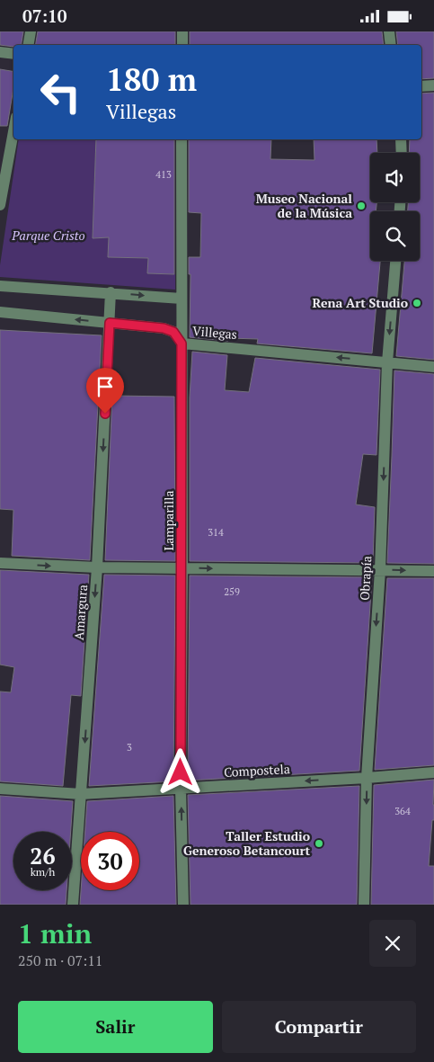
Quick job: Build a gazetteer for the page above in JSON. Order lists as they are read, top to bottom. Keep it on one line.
{"streets":{"street":["Villegas","Lamparilla","Obrapía","Amargura","Compostela"]},"crossings":[["Villegas","Lamparilla"],["Villegas","Obrapía"],["Villegas","Amargura"],["Lamparilla","Compostela"],["Obrapía","Compostela"],["Amargura","Compostela"]],"one_way":["Obrapía","Amargura","Compostela"],"parks":["Parque Cristo"],"places":["Museo Nacional de la Música","Rena Art Studio","Taller Estudio Generoso Betancourt"],"house_numbers":["413","314","259","3","364"],"page":{"status":"07:10","turn":["180 m","Villegas"],"speed":"26 km/h","limit":"30","heading":["1 min","250 m · 07:11"],"buttons":["Salir","Compartir"]}}
